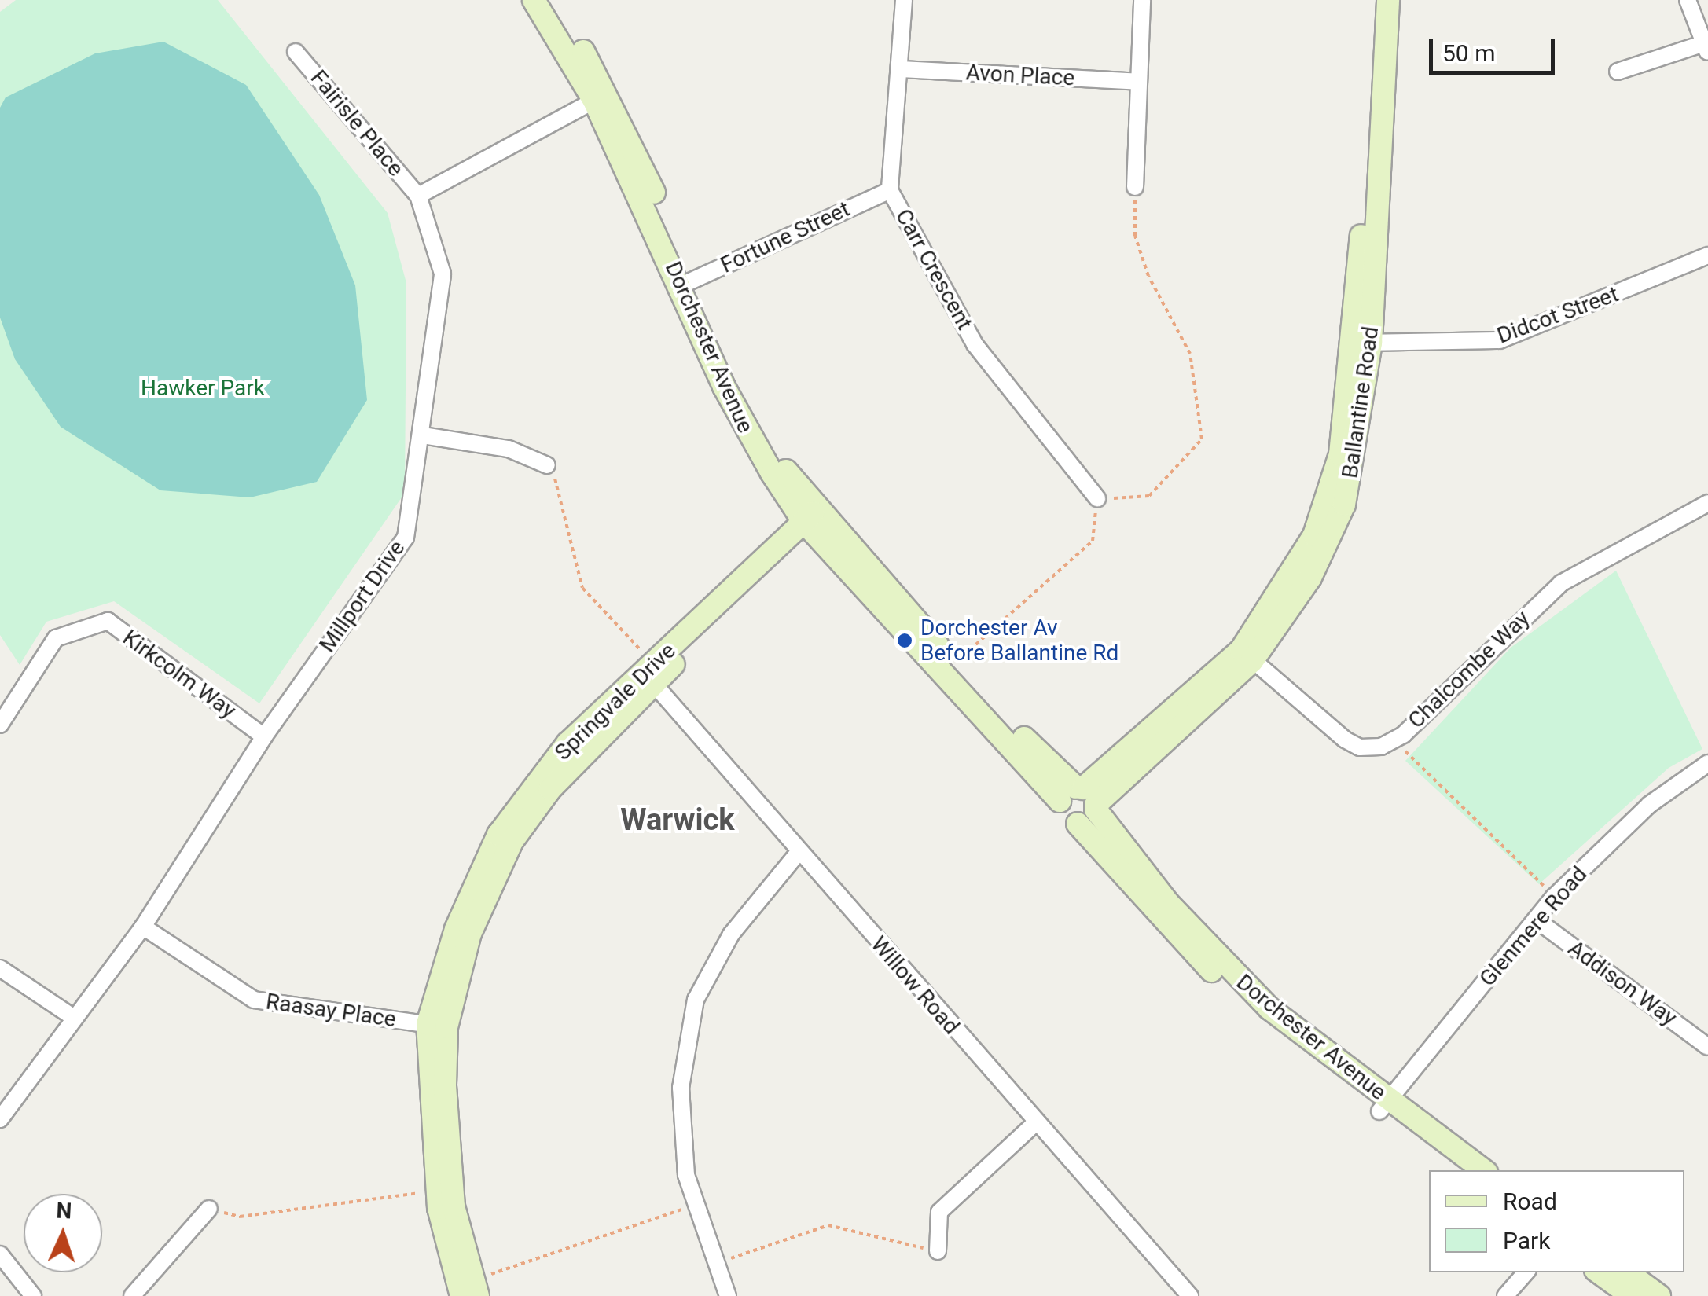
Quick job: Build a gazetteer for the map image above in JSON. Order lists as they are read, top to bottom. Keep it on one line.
{"streets":{"main road":["Dorchester Avenue","Ballantine Road","Springvale Drive"],"street":["Avon Place","Fairisle Place","Fortune Street","Carr Crescent","Didcot Street","Millport Drive","Chalcombe Way","Kirkcolm Way","Glenmere Road","Addison Way","Willow Road","Raasay Place"]},"crossings":[["Avon Place","Carr Crescent"],["Fairisle Place","Millport Drive"],["Fortune Street","Carr Crescent"],["Fortune Street","Dorchester Avenue"],["Didcot Street","Ballantine Road"],["Dorchester Avenue","Ballantine Road"],["Dorchester Avenue","Springvale Drive"],["Dorchester Avenue","Glenmere Road"],["Ballantine Road","Chalcombe Way"],["Millport Drive","Kirkcolm Way"],["Millport Drive","Raasay Place"],["Springvale Drive","Willow Road"],["Springvale Drive","Raasay Place"],["Glenmere Road","Addison Way"]],"districts":["Warwick"],"parks":["Hawker Park"],"places":["Dorchester Av Before Ballantine Rd"],"legend":["Road","Park"],"scale_bar":"50 m","north":"top"}
